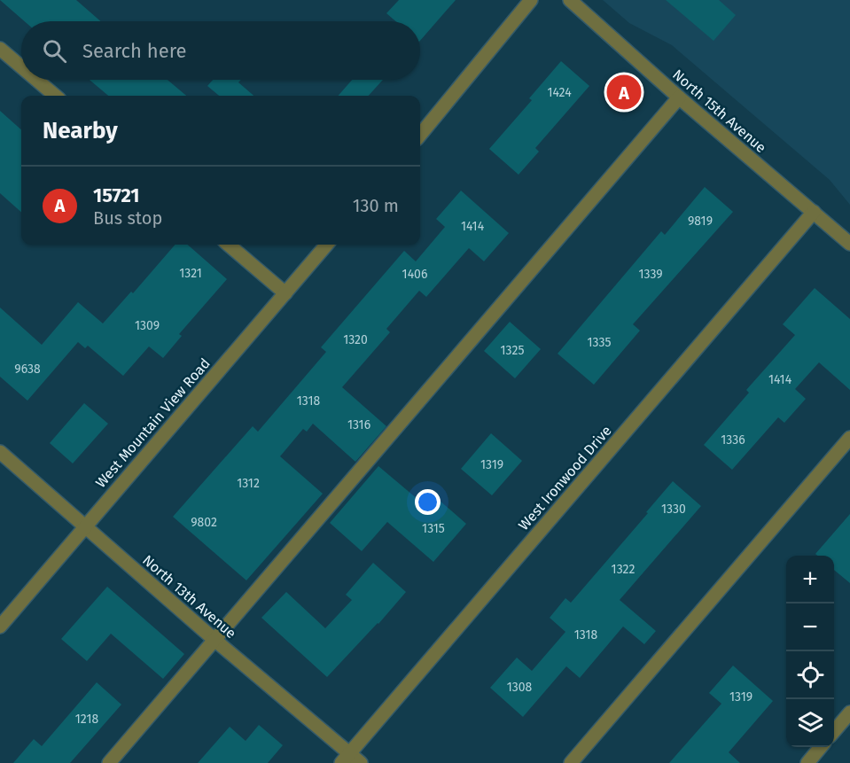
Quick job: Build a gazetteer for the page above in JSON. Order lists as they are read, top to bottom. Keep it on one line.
{"streets":{"street":["North 15th Avenue","West Mountain View Road","West Ironwood Drive","North 13th Avenue"]},"crossings":[["North 15th Avenue","West Ironwood Drive"],["West Mountain View Road","North 13th Avenue"],["West Ironwood Drive","North 13th Avenue"]],"house_numbers":["1424","9819","1414","1321","1406","1339","1309","1320","1335","1325","9638","1414","1318","1316","1336","1319","1312","1330","9802","1315","1322","1318","1308","1319","1218"],"page":{"search":"Search here","pins":"A","heading":"Nearby","list":[{"mark":"A","name":"15721","note":"Bus stop","value":"130 m"}],"map_buttons":["+","−"]}}
